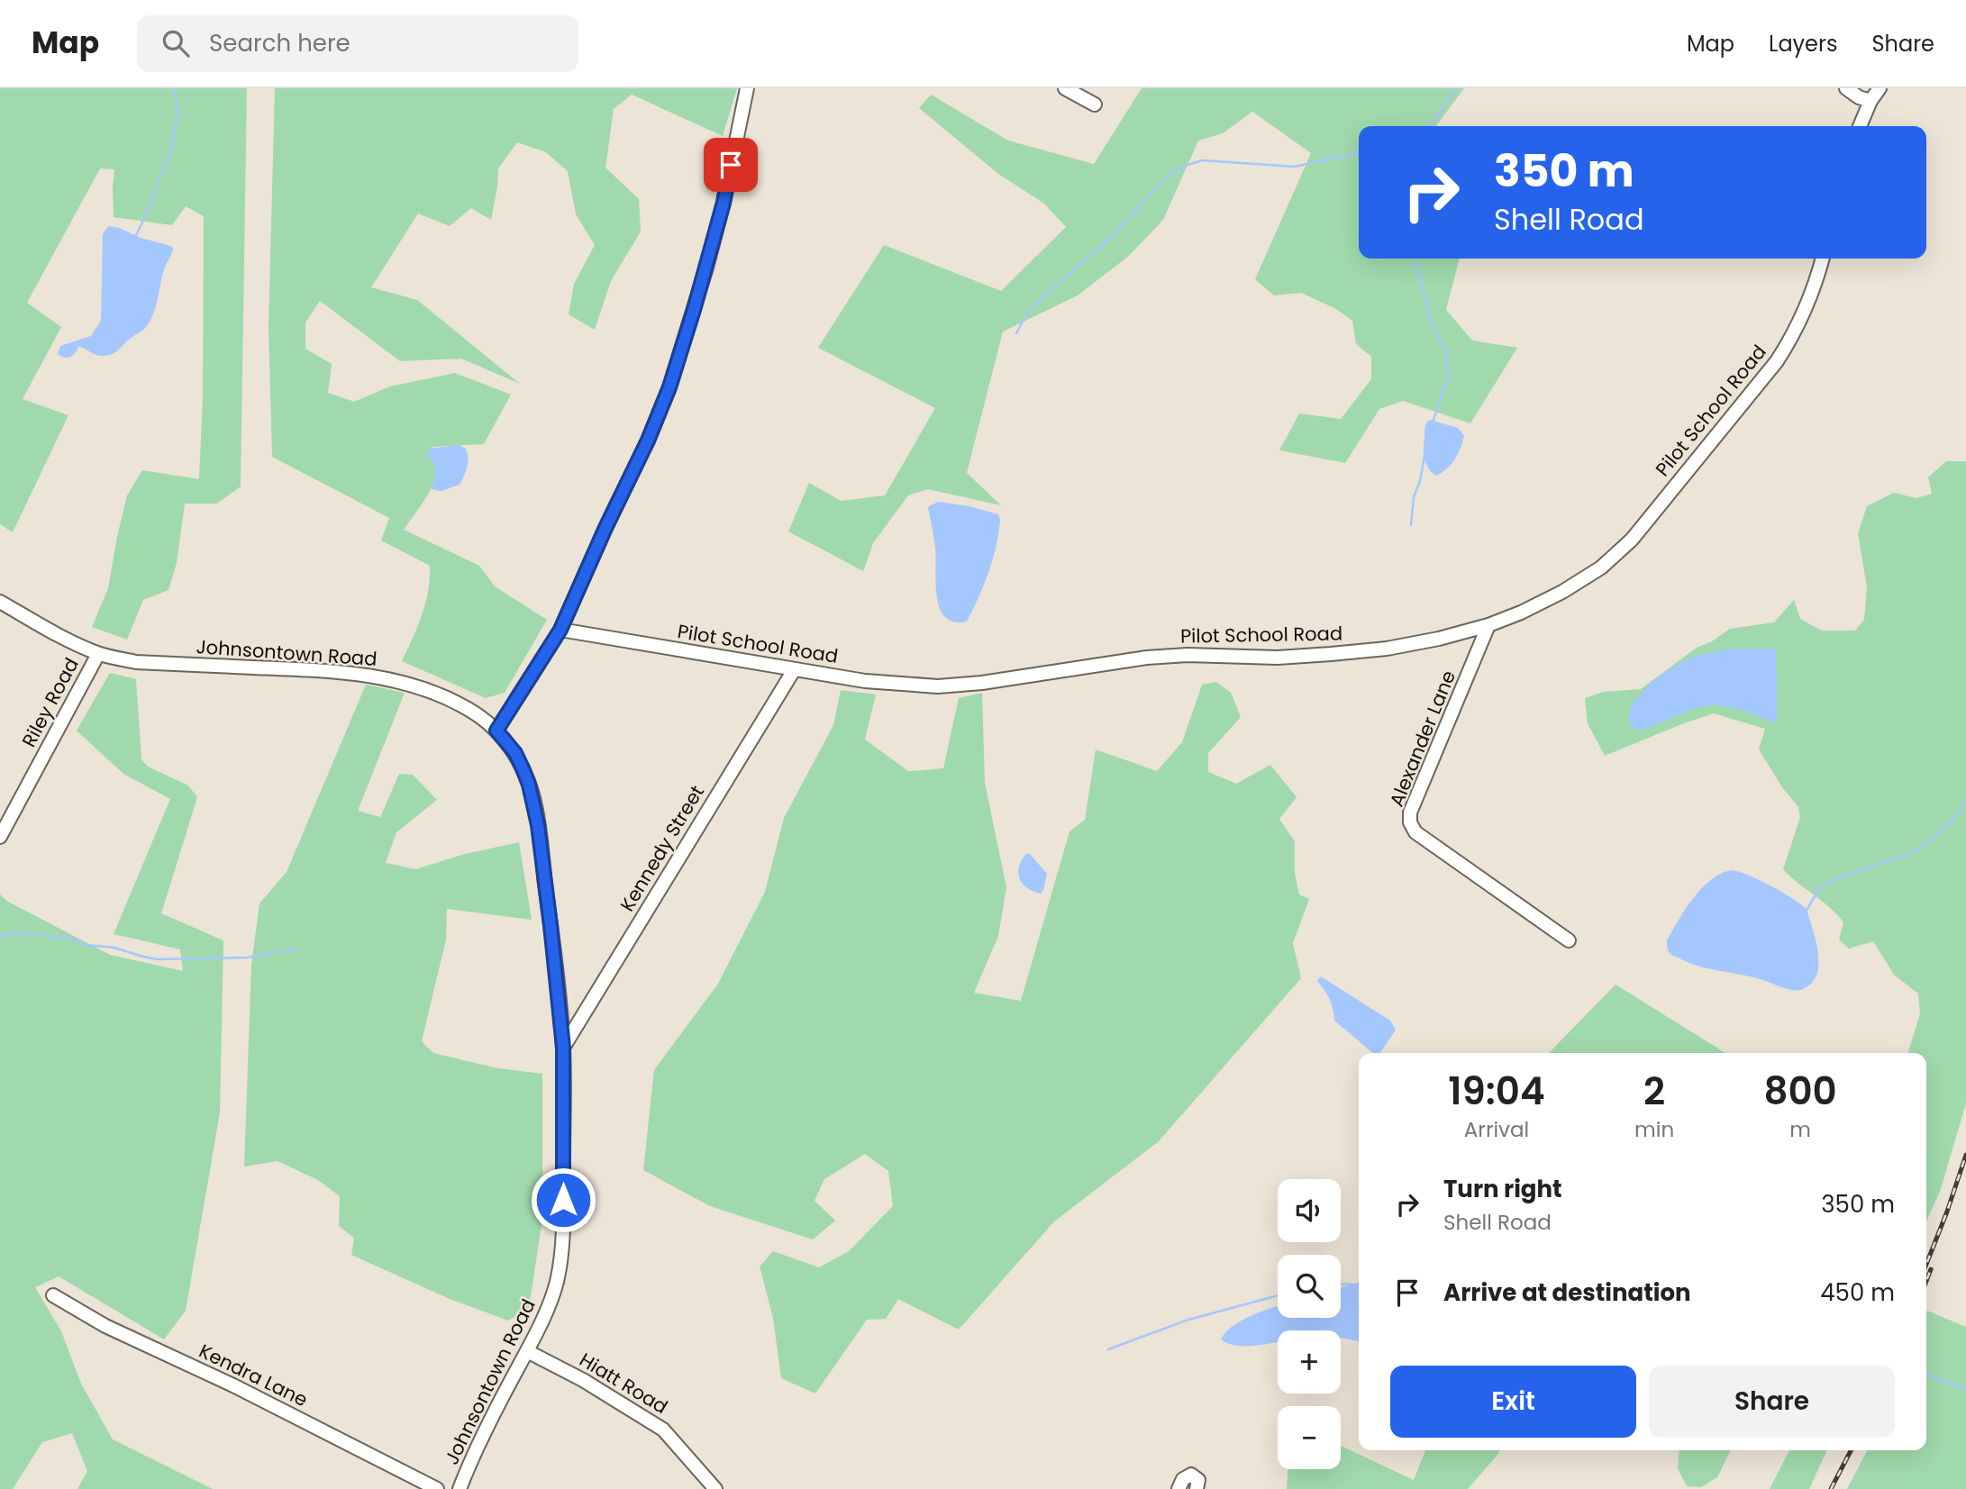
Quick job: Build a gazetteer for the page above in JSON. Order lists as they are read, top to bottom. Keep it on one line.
{"streets":{"street":["Pilot School Road","Johnsontown Road","Riley Road","Alexander Lane","Kennedy Street","Kendra Lane","Hiatt Road"]},"crossings":[["Pilot School Road","Alexander Lane"],["Pilot School Road","Kennedy Street"],["Johnsontown Road","Riley Road"],["Johnsontown Road","Kennedy Street"],["Johnsontown Road","Hiatt Road"]],"page":{"header":"Map","search":"Search here","nav":["Map","Layers","Share"],"turn":["350 m","Shell Road"],"eta":["19:04","Arrival","2","min","800","m"],"list":[{"name":"Turn right","note":"Shell Road","value":"350 m"},{"name":"Arrive at destination","value":"450 m"}],"map_buttons":["+","−"],"buttons":["Exit","Share"]}}
